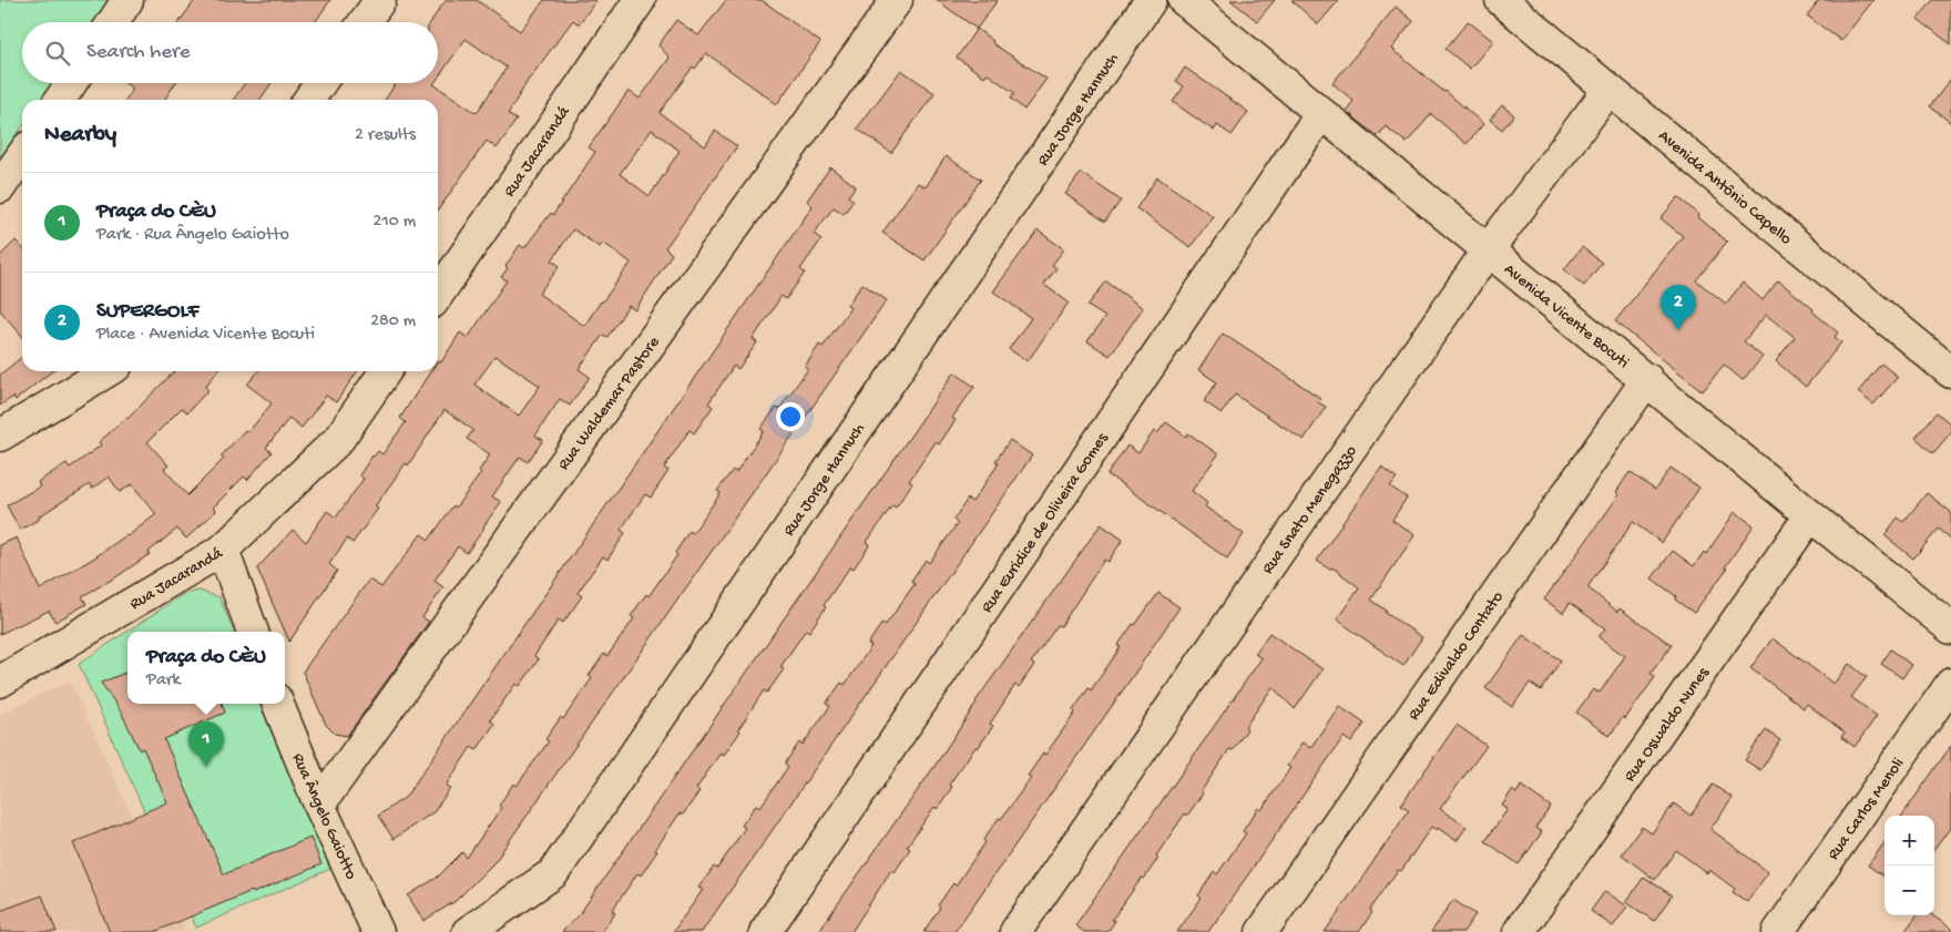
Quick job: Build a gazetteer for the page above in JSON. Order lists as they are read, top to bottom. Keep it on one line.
{"streets":{"street":["Rua Jorge Hannuch","Rua Jacarandá","Avenida Antônio Capello","Avenida Vicente Bocuti","Rua Waldemar Pastore","Rua Snato Menegazzo","Rua Euridice de Oliveira Gomes","Rua Edivaldo Contato","Rua Oswaldo Nunes","Rua Carlos Menoli","Rua Ângelo Gaiotto"]},"crossings":[["Avenida Antônio Capello","Rua Snato Menegazzo"],["Avenida Vicente Bocuti","Rua Snato Menegazzo"],["Avenida Vicente Bocuti","Rua Euridice de Oliveira Gomes"],["Avenida Vicente Bocuti","Rua Edivaldo Contato"],["Avenida Vicente Bocuti","Rua Oswaldo Nunes"],["Rua Waldemar Pastore","Rua Ângelo Gaiotto"]],"page":{"search":"Search here","heading":["Nearby","2 results"],"list":[{"mark":"1","name":"Praça do CÈU","note":"Park · Rua Ângelo Gaiotto","value":"210 m"},{"mark":"2","name":"SUPERGOLF","note":"Place · Avenida Vicente Bocuti","value":"280 m"}],"pins":["2","1"],"popup":["Praça do CÈU","Park"],"map_buttons":["+","−"]}}
